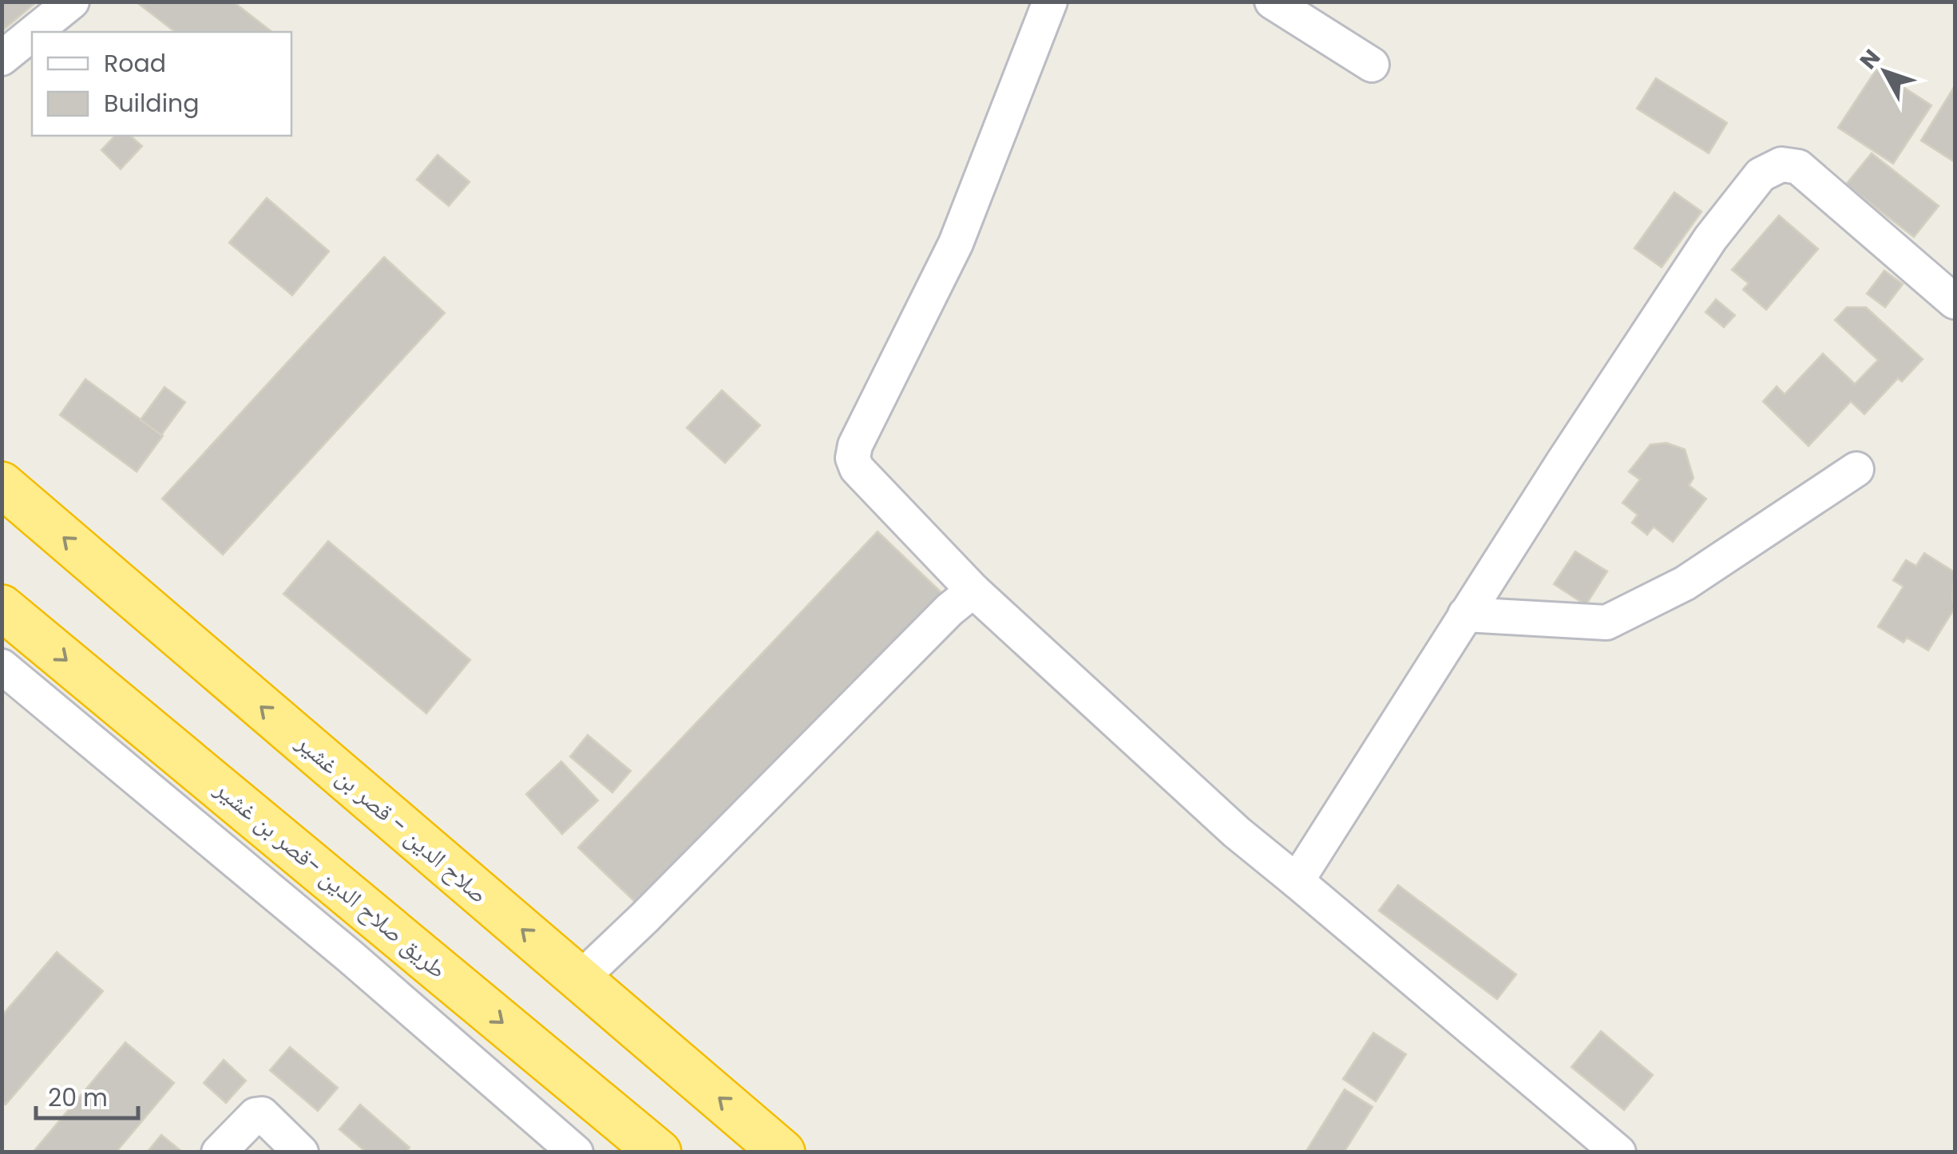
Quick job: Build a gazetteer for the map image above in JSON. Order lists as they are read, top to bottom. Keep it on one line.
{"streets":{"highway":["صلاح الدين - قصر بن غشير","طريق صلاح الدين -قصر بن غشير"]},"one_way":["صلاح الدين - قصر بن غشير","طريق صلاح الدين -قصر بن غشير"],"legend":["Road","Building"],"scale_bar":"20 m","north":"top left"}
